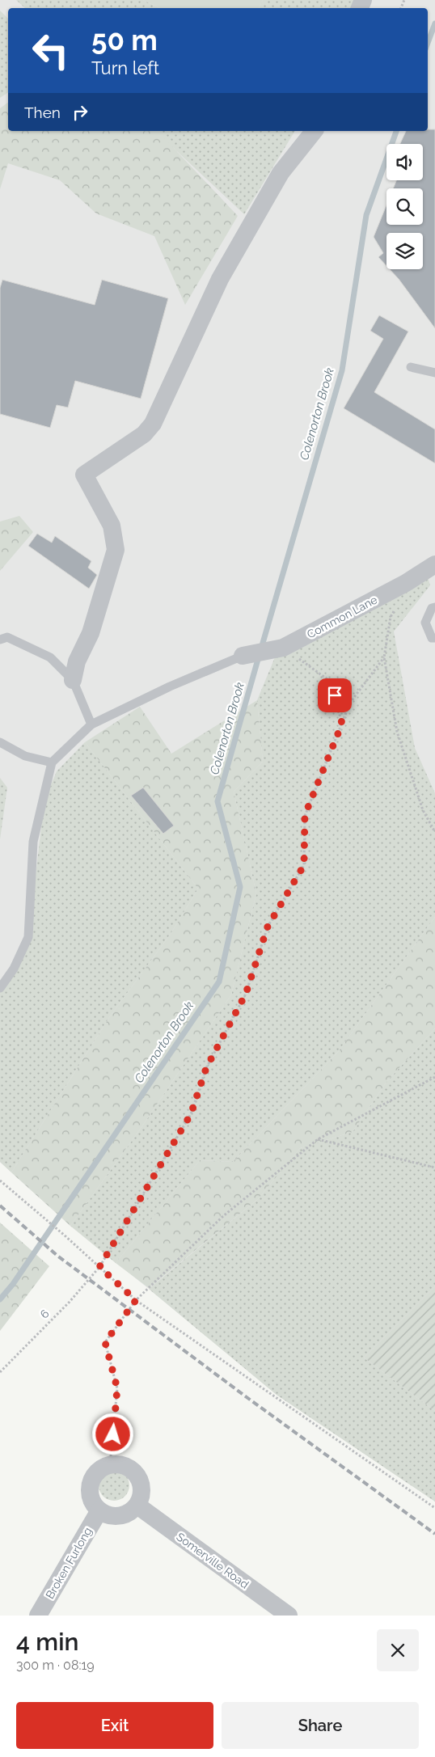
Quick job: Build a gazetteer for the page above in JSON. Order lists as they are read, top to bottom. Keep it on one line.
{"streets":{"street":["Common Lane","Somerville Road","Broken Furlong"],"path":["6"]},"crossings":[["Somerville Road","Broken Furlong"]],"water":["Colenorton Brook"],"page":{"turn":["50 m","Turn left"],"then":"Then","heading":["4 min","300 m · 08:19"],"buttons":["Exit","Share"]}}
